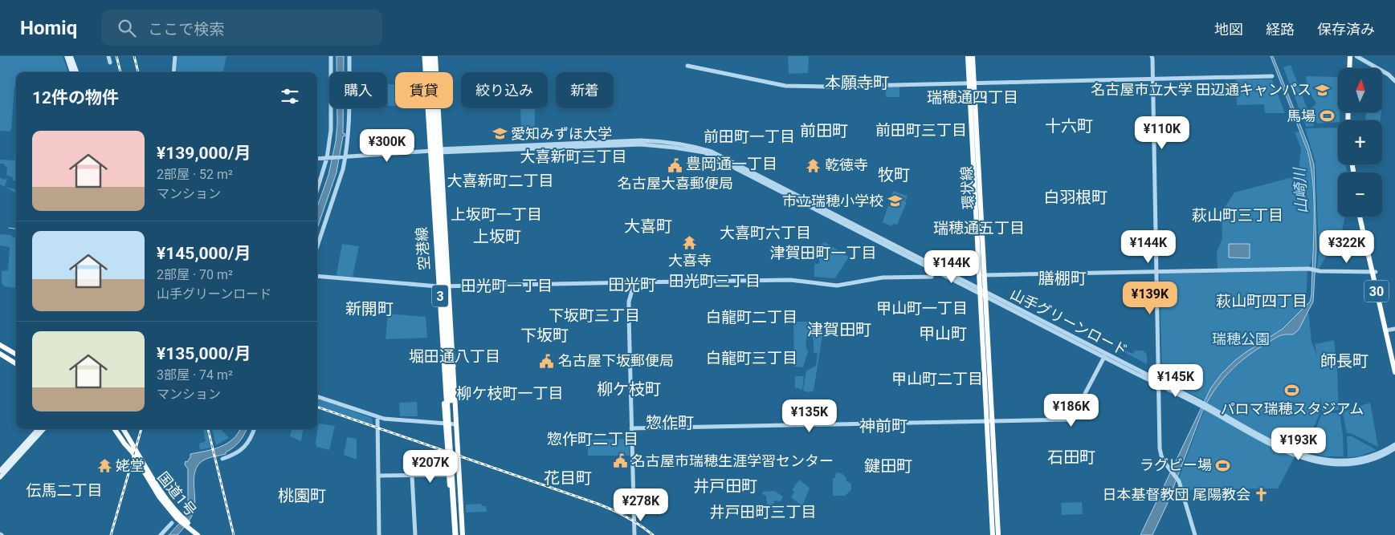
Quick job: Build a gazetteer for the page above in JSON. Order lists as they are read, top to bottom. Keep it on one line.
{"streets":{"highway":["3","国道1号"],"main road":["環状線","空港線","30"],"street":["山手グリーンロード"]},"crossings":[["環状線","山手グリーンロード"],["空港線","3"],["空港線","山手グリーンロード"]],"districts":["本願寺町","瑞穂通四丁目","十六町","前田町三丁目","前田町","前田町一丁目","大喜新町三丁目","豊岡通一丁目","牧町","大喜新町二丁目","白羽根町","上坂町一丁目","萩山町三丁目","大喜町","瑞穂通五丁目","大喜町六丁目","上坂町","津賀田町一丁目","膳棚町","田光町三丁目","田光町","田光町一丁目","萩山町四丁目","甲山町一丁目","新開町","下坂町三丁目","白龍町二丁目","津賀田町","甲山町","下坂町","堀田通八丁目","白龍町三丁目","師長町","甲山町二丁目","柳ケ枝町","柳ケ枝町一丁目","惣作町","神前町","惣作町二丁目","石田町","鍵田町","花目町","井戸田町","伝馬二丁目","桃園町","井戸田町三丁目"],"water":["山崎川"],"parks":["瑞穂公園"],"places":{"school or university":["名古屋市立大学 田辺通キャンパス","愛知みずほ大学","市立瑞穂小学校"],"sports":["馬場","パロマ瑞穂スタジアム","ラグビー場"],"public building":["名古屋大喜郵便局","名古屋下坂郵便局","名古屋市瑞穂生涯学習センター"],"temple":["乾徳寺","大喜寺","姥堂"],"church":["日本基督教団 尾陽教会"]},"north":"top","page":{"header":"Homiq","search":"ここで検索","nav":["地図","経路","保存済み"],"map_buttons":["+","−"],"chip":["購入","賃貸","絞り込み","新着"],"heading":"12件の物件","price":["¥110K","¥300K","¥144K","¥322K","¥144K","¥139K","¥145K","¥186K","¥135K","¥193K","¥207K","¥278K"],"list":[{"name":"¥139,000/月","note":"2部屋 · 52 m² · マンション"},{"name":"¥145,000/月","note":"2部屋 · 70 m² · 山手グリーンロード"},{"name":"¥135,000/月","note":"3部屋 · 74 m² · マンション"}]}}
